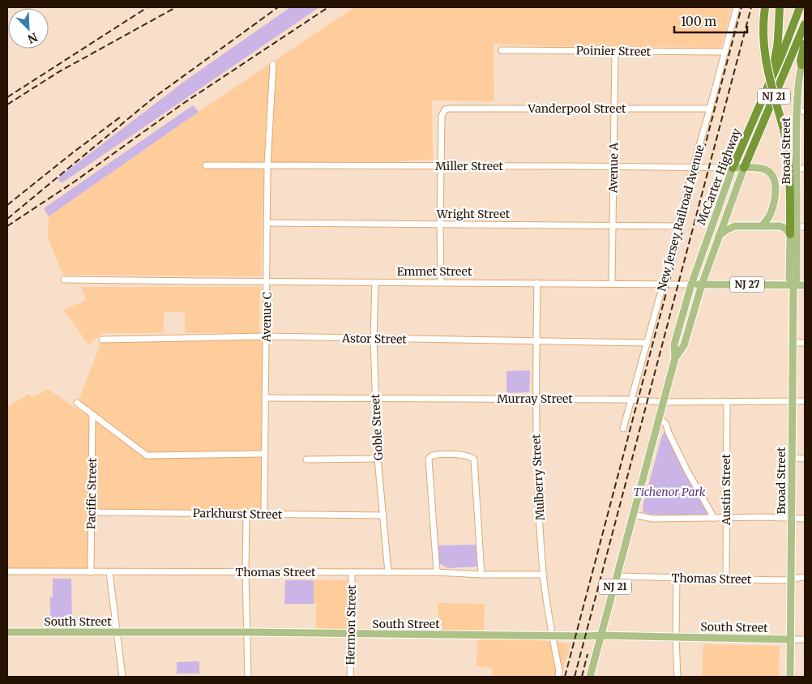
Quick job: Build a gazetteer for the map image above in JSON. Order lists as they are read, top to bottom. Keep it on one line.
{"streets":{"highway":["NJ 21","McCarter Highway"],"main road":["Broad Street","Emmet Street","NJ 27","South Street"],"street":["Poinier Street","Vanderpool Street","Miller Street","Avenue A","Wright Street","New Jersey Railroad Avenue","Avenue C","Astor Street","Murray Street","Goble Street","Mulberry Street","Austin Street","Pacific Street","Parkhurst Street","Thomas Street","Hermon Street"]},"crossings":[["Poinier Street","Avenue A"],["Poinier Street","New Jersey Railroad Avenue"],["Vanderpool Street","Miller Street"],["Vanderpool Street","Avenue A"],["Vanderpool Street","New Jersey Railroad Avenue"],["Broad Street","Emmet Street"],["Broad Street","Murray Street"],["Broad Street","Thomas Street"],["Broad Street","South Street"],["Miller Street","Avenue A"],["Miller Street","McCarter Highway"],["Miller Street","New Jersey Railroad Avenue"],["Miller Street","Avenue C"],["Avenue A","Wright Street"],["Avenue A","Emmet Street"],["McCarter Highway","Emmet Street"],["McCarter Highway","Murray Street"],["McCarter Highway","Thomas Street"],["McCarter Highway","South Street"],["Wright Street","New Jersey Railroad Avenue"],["Wright Street","Avenue C"],["New Jersey Railroad Avenue","Emmet Street"],["New Jersey Railroad Avenue","Astor Street"],["New Jersey Railroad Avenue","Murray Street"],["Emmet Street","Avenue C"],["Emmet Street","Goble Street"],["Emmet Street","Mulberry Street"],["Avenue C","Astor Street"],["Avenue C","Murray Street"],["Avenue C","Parkhurst Street"],["Astor Street","Goble Street"],["Astor Street","Mulberry Street"],["Murray Street","Goble Street"],["Murray Street","Mulberry Street"],["Murray Street","Austin Street"],["Goble Street","Parkhurst Street"],["Goble Street","Thomas Street"],["Mulberry Street","Thomas Street"],["Mulberry Street","South Street"],["Austin Street","Thomas Street"],["Pacific Street","Parkhurst Street"],["Pacific Street","Thomas Street"],["Thomas Street","Hermon Street"],["South Street","Hermon Street"]],"parks":["Tichenor Park"],"scale_bar":"100 m","north":"bottom right"}
